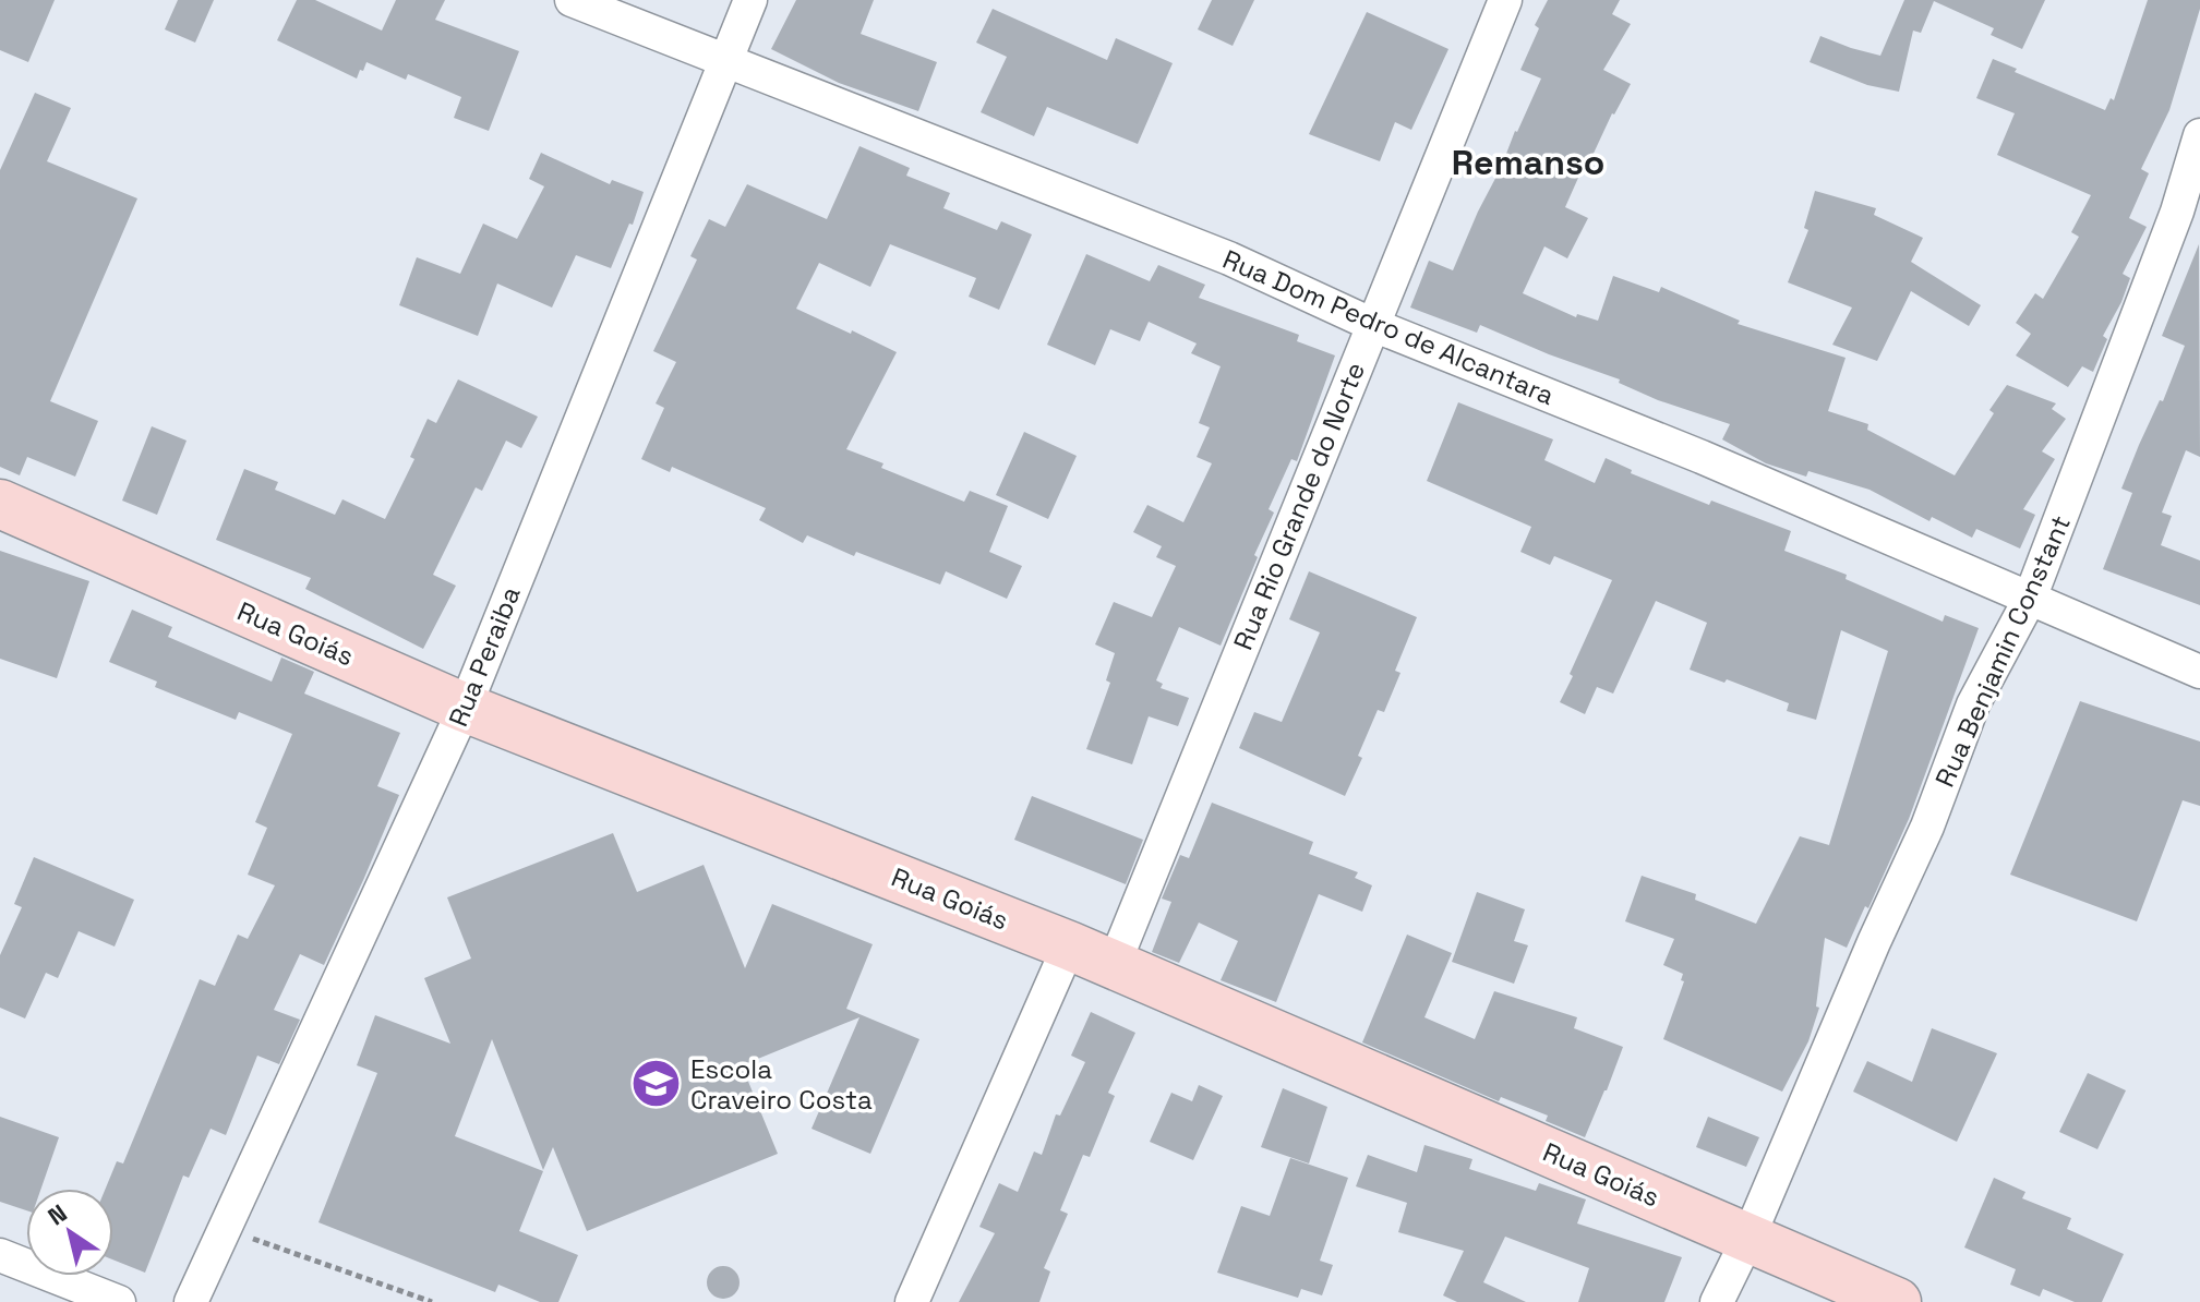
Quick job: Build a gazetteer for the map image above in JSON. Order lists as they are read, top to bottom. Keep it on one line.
{"streets":{"street":["Rua Dom Pedro de Alcantara","Rua Rio Grande do Norte","Rua Goiás","Rua Benjamin Constant","Rua Peraiba"]},"crossings":[["Rua Dom Pedro de Alcantara","Rua Rio Grande do Norte"],["Rua Dom Pedro de Alcantara","Rua Benjamin Constant"],["Rua Dom Pedro de Alcantara","Rua Peraiba"],["Rua Rio Grande do Norte","Rua Goiás"],["Rua Goiás","Rua Benjamin Constant"],["Rua Goiás","Rua Peraiba"]],"districts":["Remanso"],"places":{"school or university":["Escola Craveiro Costa"]},"north":"top left"}
